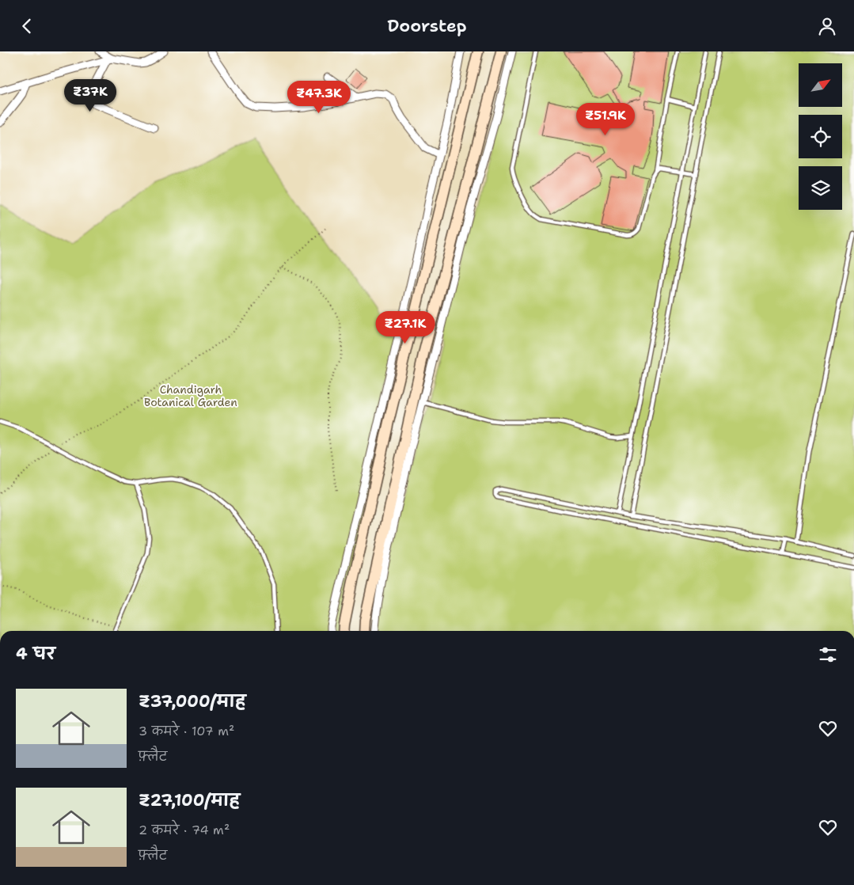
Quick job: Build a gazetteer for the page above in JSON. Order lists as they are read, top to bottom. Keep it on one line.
{"parks":["Chandigarh Botanical Garden"],"north":"top right","page":{"header":"Doorstep","price":["₹37K","₹47.3K","₹51.9K","₹27.1K"],"heading":"4 घर","list":[{"name":"₹37,000/माह","note":"3 कमरे · 107 m² · फ़्लैट"},{"name":"₹27,100/माह","note":"2 कमरे · 74 m² · फ़्लैट"}]}}
